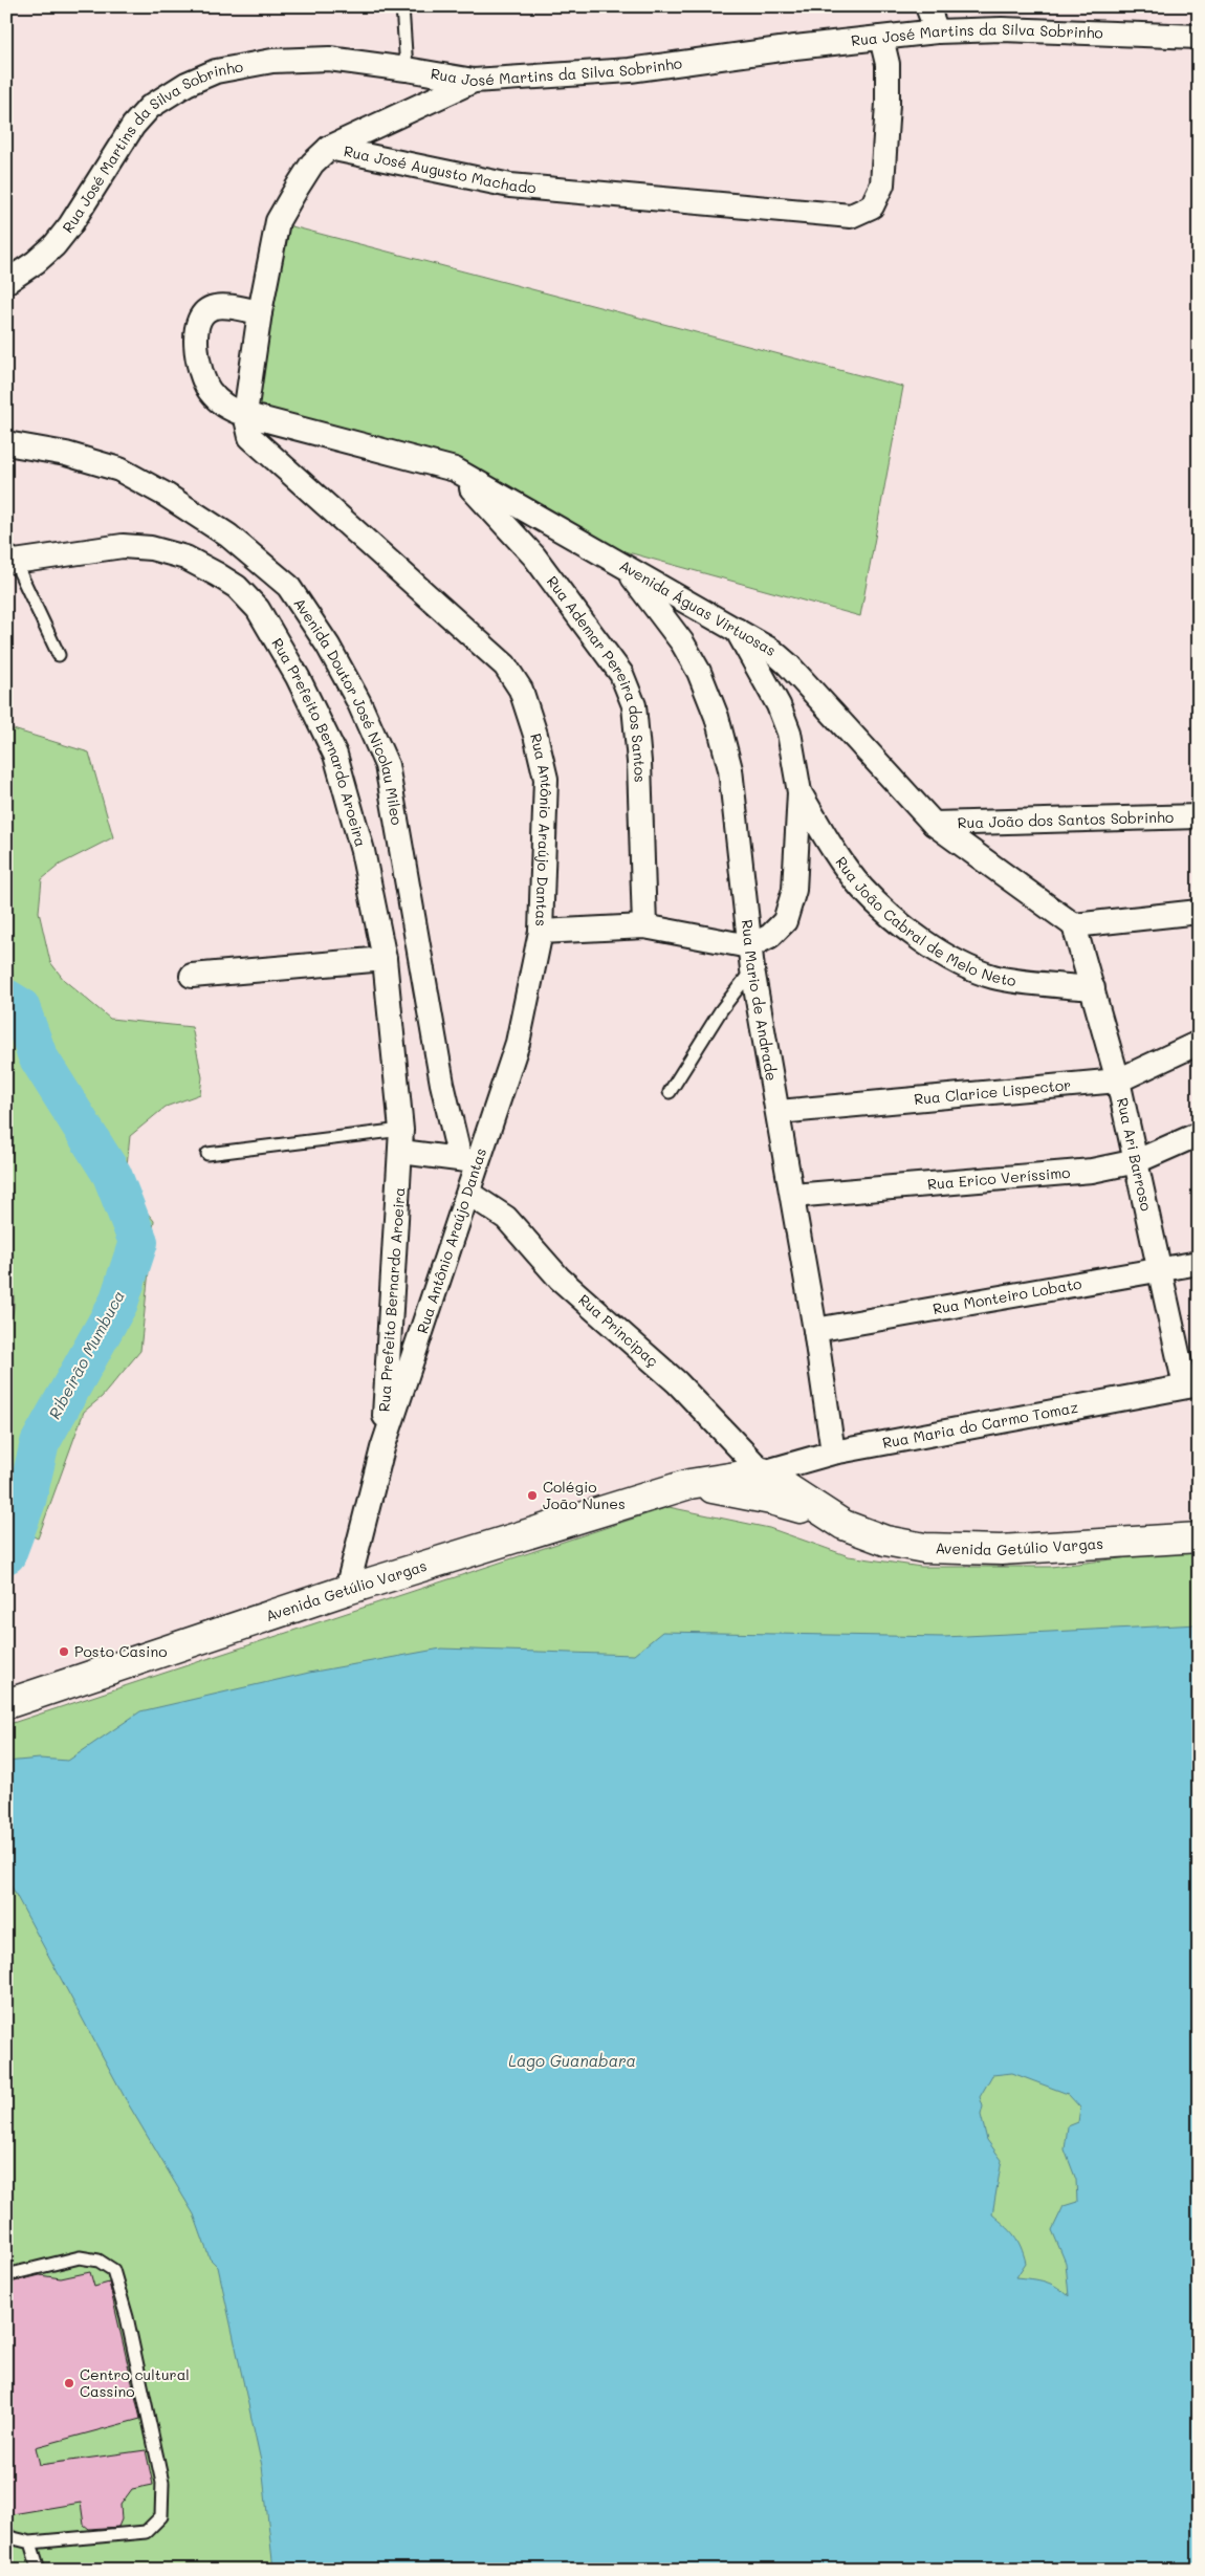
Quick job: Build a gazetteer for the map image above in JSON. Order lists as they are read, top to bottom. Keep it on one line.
{"streets":{"main road":["Avenida Getúlio Vargas"],"street":["Rua José Martins da Silva Sobrinho","Rua José Augusto Machado","Avenida Águas Virtuosas","Rua Ademar Pereira dos Santos","Avenida Doutor José Nicolau Mileo","Rua Prefeito Bernardo Aroeira","Rua João dos Santos Sobrinho","Rua Antônio Araújo Dantas","Rua João Cabral de Melo Neto","Rua Mario de Andrade","Rua Clarice Lispector","Rua Ari Barroso","Rua Erico Veríssimo","Rua Monteiro Lobato","Rua Principaç","Rua Maria do Carmo Tomaz"]},"crossings":[["Rua José Martins da Silva Sobrinho","Rua José Augusto Machado"],["Rua José Augusto Machado","Rua Antônio Araújo Dantas"],["Avenida Águas Virtuosas","Rua Ademar Pereira dos Santos"],["Avenida Águas Virtuosas","Rua João dos Santos Sobrinho"],["Avenida Águas Virtuosas","Rua Antônio Araújo Dantas"],["Avenida Águas Virtuosas","Rua Mario de Andrade"],["Avenida Águas Virtuosas","Rua Ari Barroso"],["Avenida Doutor José Nicolau Mileo","Rua Antônio Araújo Dantas"],["Rua Prefeito Bernardo Aroeira","Rua Antônio Araújo Dantas"],["Rua Antônio Araújo Dantas","Rua Principaç"],["Rua Antônio Araújo Dantas","Avenida Getúlio Vargas"],["Rua João Cabral de Melo Neto","Rua Ari Barroso"],["Rua Mario de Andrade","Rua Clarice Lispector"],["Rua Mario de Andrade","Rua Erico Veríssimo"],["Rua Mario de Andrade","Rua Monteiro Lobato"],["Rua Mario de Andrade","Rua Maria do Carmo Tomaz"],["Rua Clarice Lispector","Rua Ari Barroso"],["Rua Ari Barroso","Rua Erico Veríssimo"],["Rua Ari Barroso","Rua Monteiro Lobato"],["Rua Ari Barroso","Rua Maria do Carmo Tomaz"],["Rua Principaç","Rua Maria do Carmo Tomaz"],["Rua Principaç","Avenida Getúlio Vargas"],["Rua Maria do Carmo Tomaz","Avenida Getúlio Vargas"]],"water":["Ribeirão Mumbuca","Lago Guanabara"],"places":["Colégio João Nunes","Posto Casino","Centro cultural Cassino"]}
